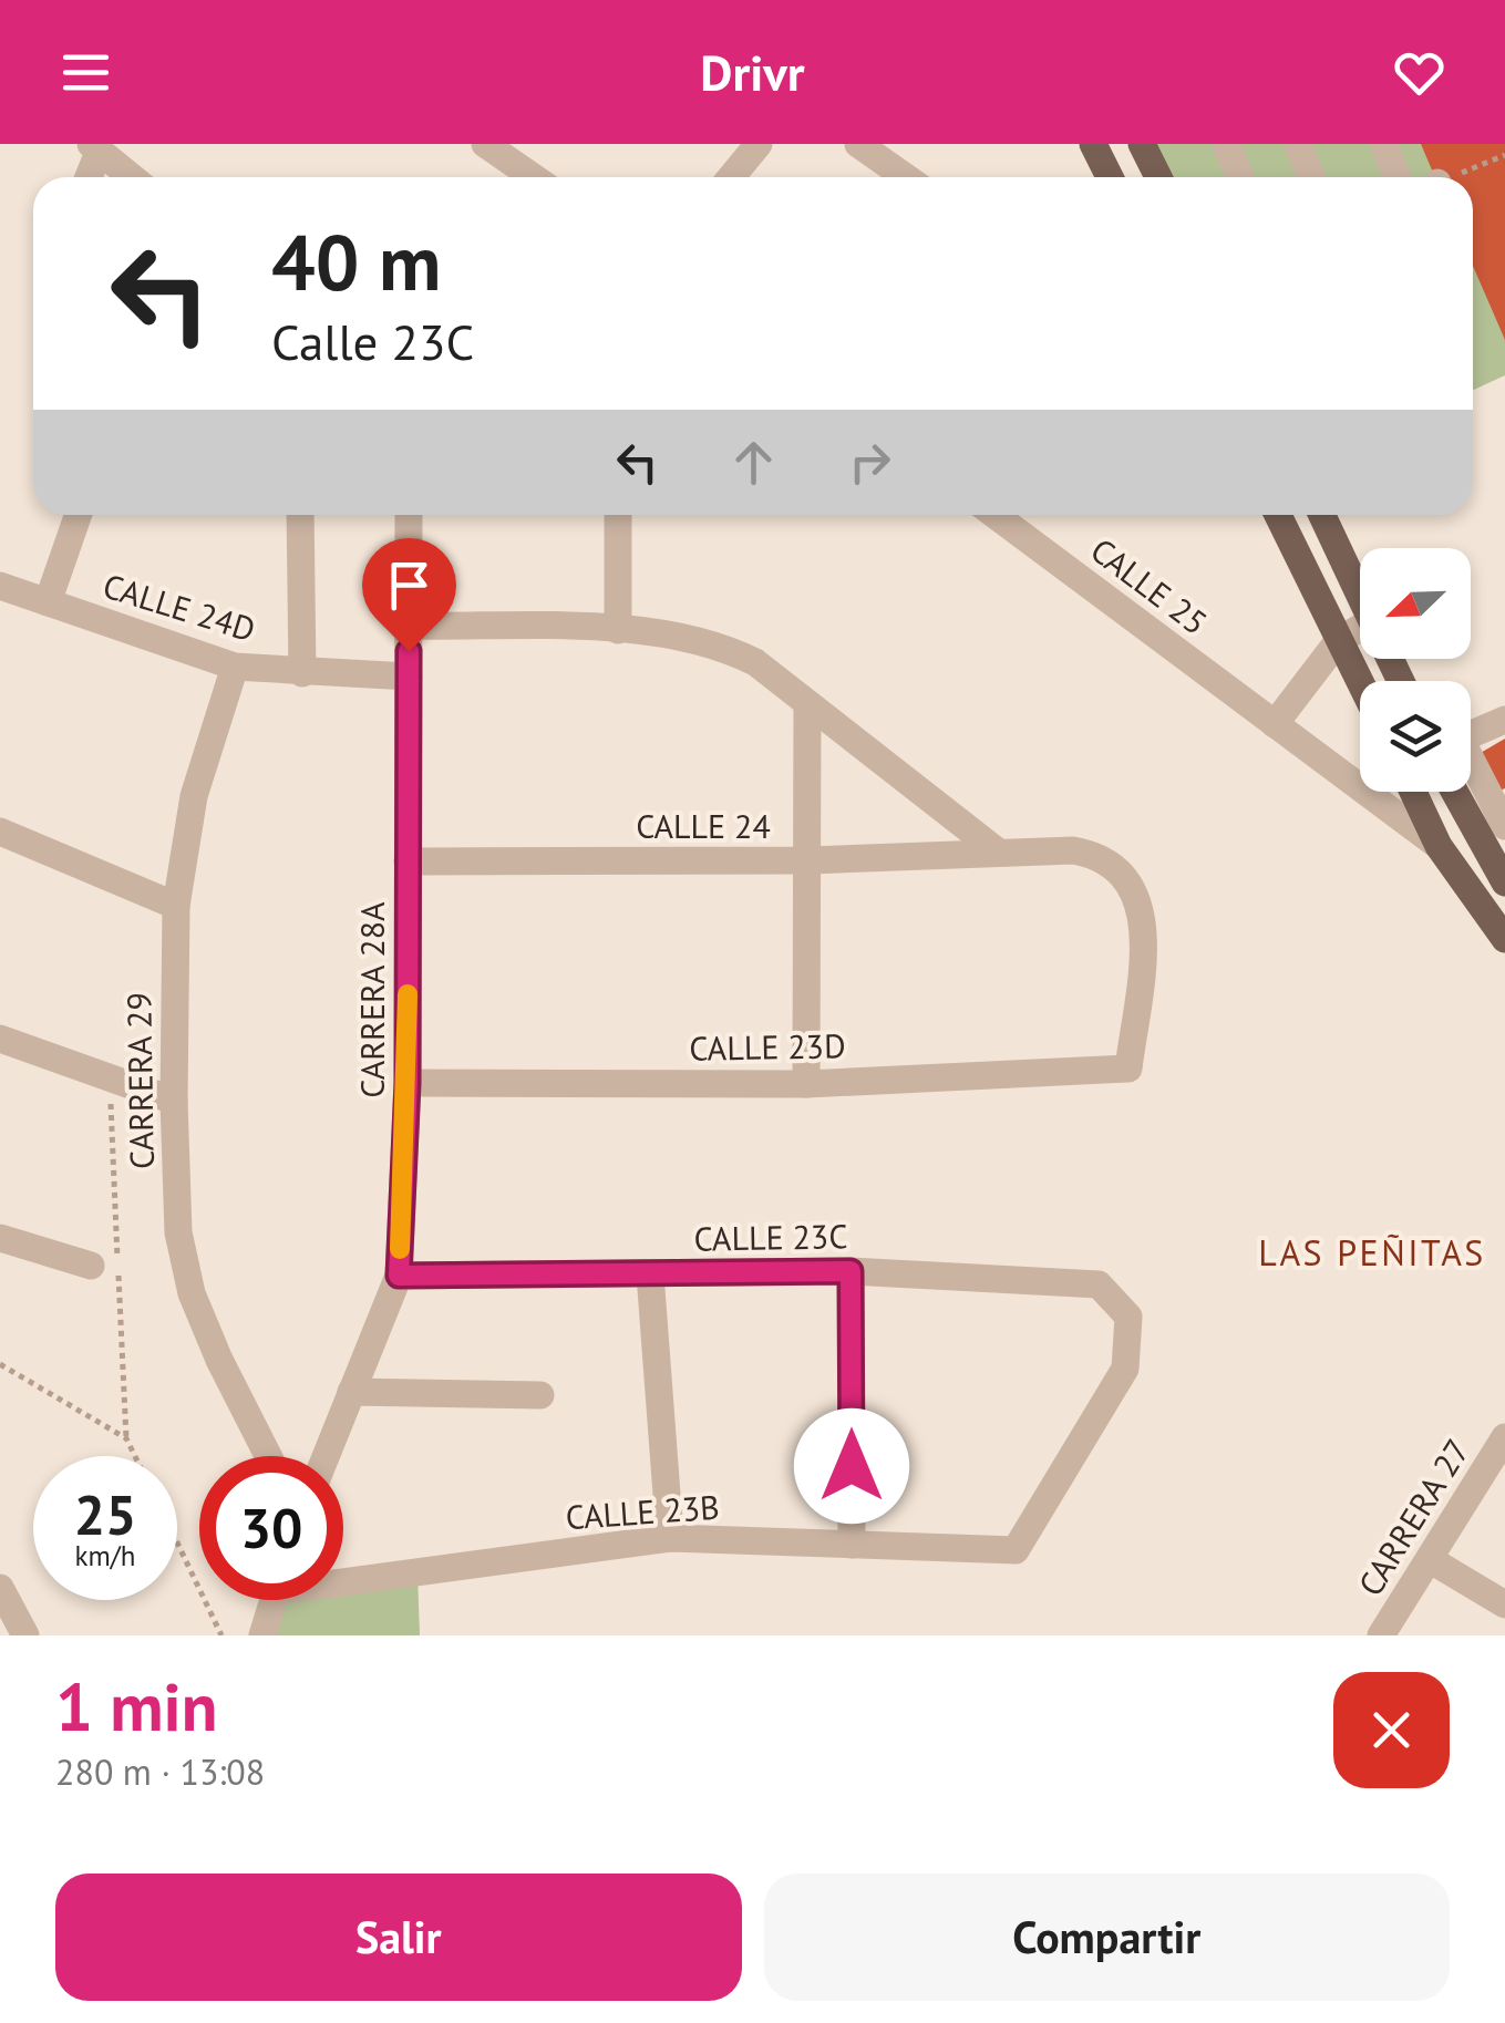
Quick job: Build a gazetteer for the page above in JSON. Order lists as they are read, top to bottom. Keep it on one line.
{"streets":{"street":["CALLE 25","CALLE 24D","CALLE 24","CARRERA 28A","CALLE 23D","CARRERA 29","CALLE 23C","CALLE 23B","CARRERA 27"]},"crossings":[["CALLE 24D","CARRERA 28A"],["CALLE 24D","CARRERA 29"],["CALLE 24","CARRERA 28A"],["CALLE 24","CALLE 23D"],["CARRERA 28A","CALLE 23D"],["CARRERA 28A","CALLE 23C"],["CALLE 23C","CALLE 23B"]],"districts":["LAS PEÑITAS"],"north":"bottom left","page":{"header":"Drivr","turn":["40 m","Calle 23C"],"speed":"25 km/h","limit":"30","heading":["1 min","280 m · 13:08"],"buttons":["Salir","Compartir"]}}
